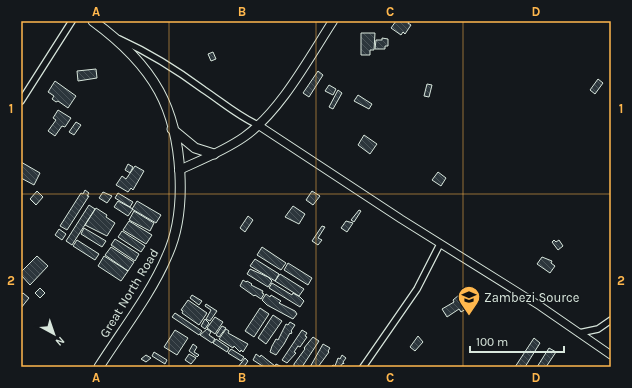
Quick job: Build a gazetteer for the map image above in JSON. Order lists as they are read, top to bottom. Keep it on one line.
{"streets":{"highway":["Great North Road"]},"places":{"school or university":["Zambezi Source"]},"scale_bar":"100 m","north":"bottom right","grid":{"columns":["A","B","C","D"],"rows":["1","2"]}}
